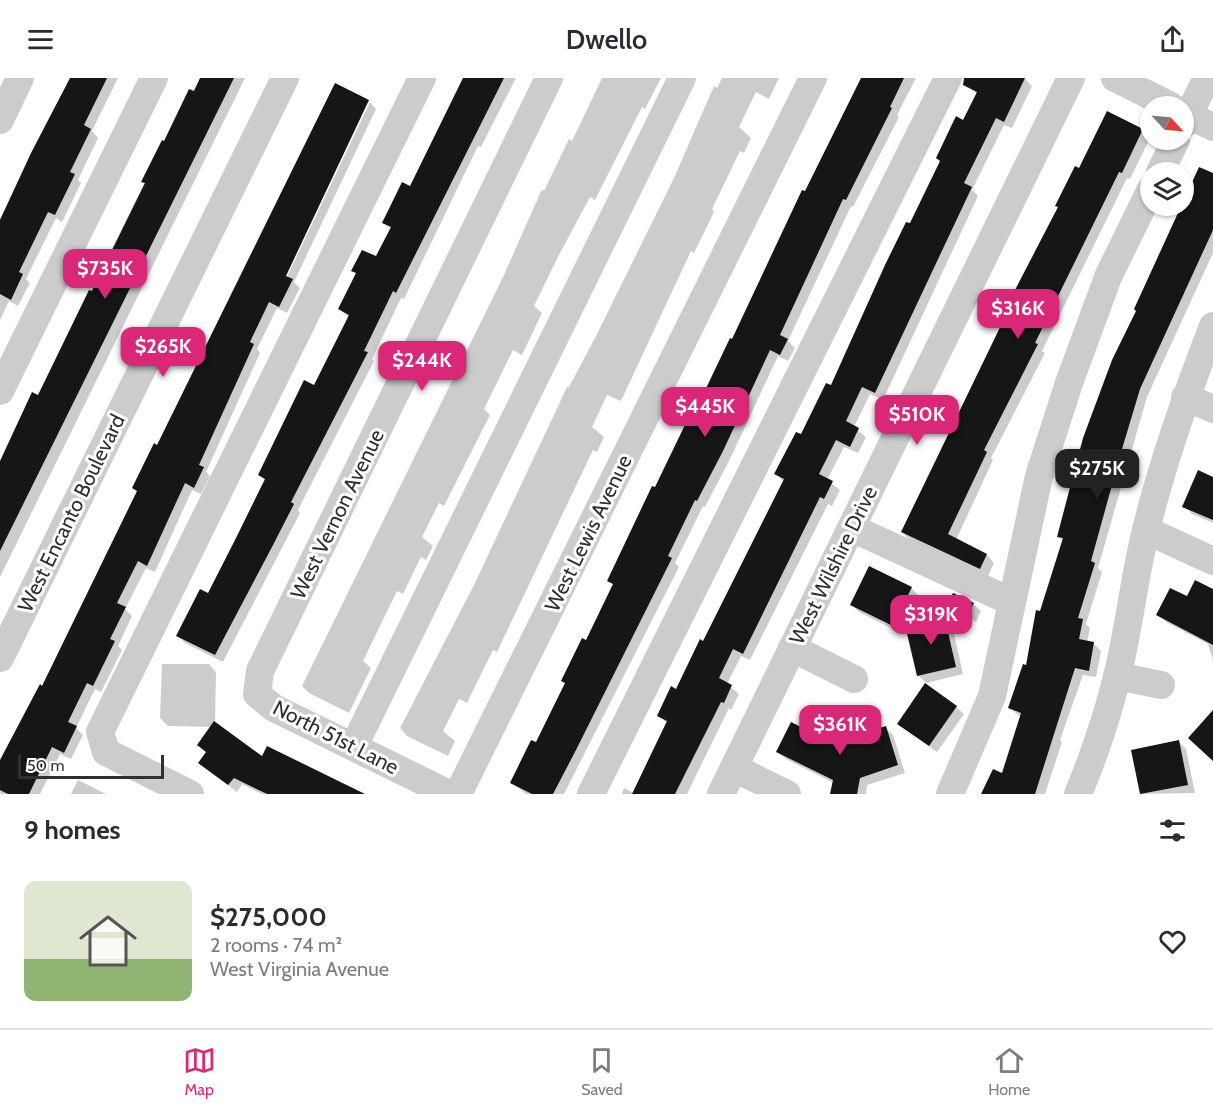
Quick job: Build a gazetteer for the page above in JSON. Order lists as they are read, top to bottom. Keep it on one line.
{"streets":{"street":["West Encanto Boulevard","West Vernon Avenue","West Lewis Avenue","West Wilshire Drive","North 51st Lane"]},"crossings":[["West Vernon Avenue","North 51st Lane"]],"scale_bar":"50 m","north":"bottom right","page":{"header":"Dwello","price":["$735K","$316K","$265K","$244K","$445K","$510K","$275K","$319K","$361K"],"scale":"50 m","heading":"9 homes","list":[{"name":"$275,000","note":"2 rooms · 74 m² · West Virginia Avenue"}],"tabs":["Map","Saved","Home"]}}
